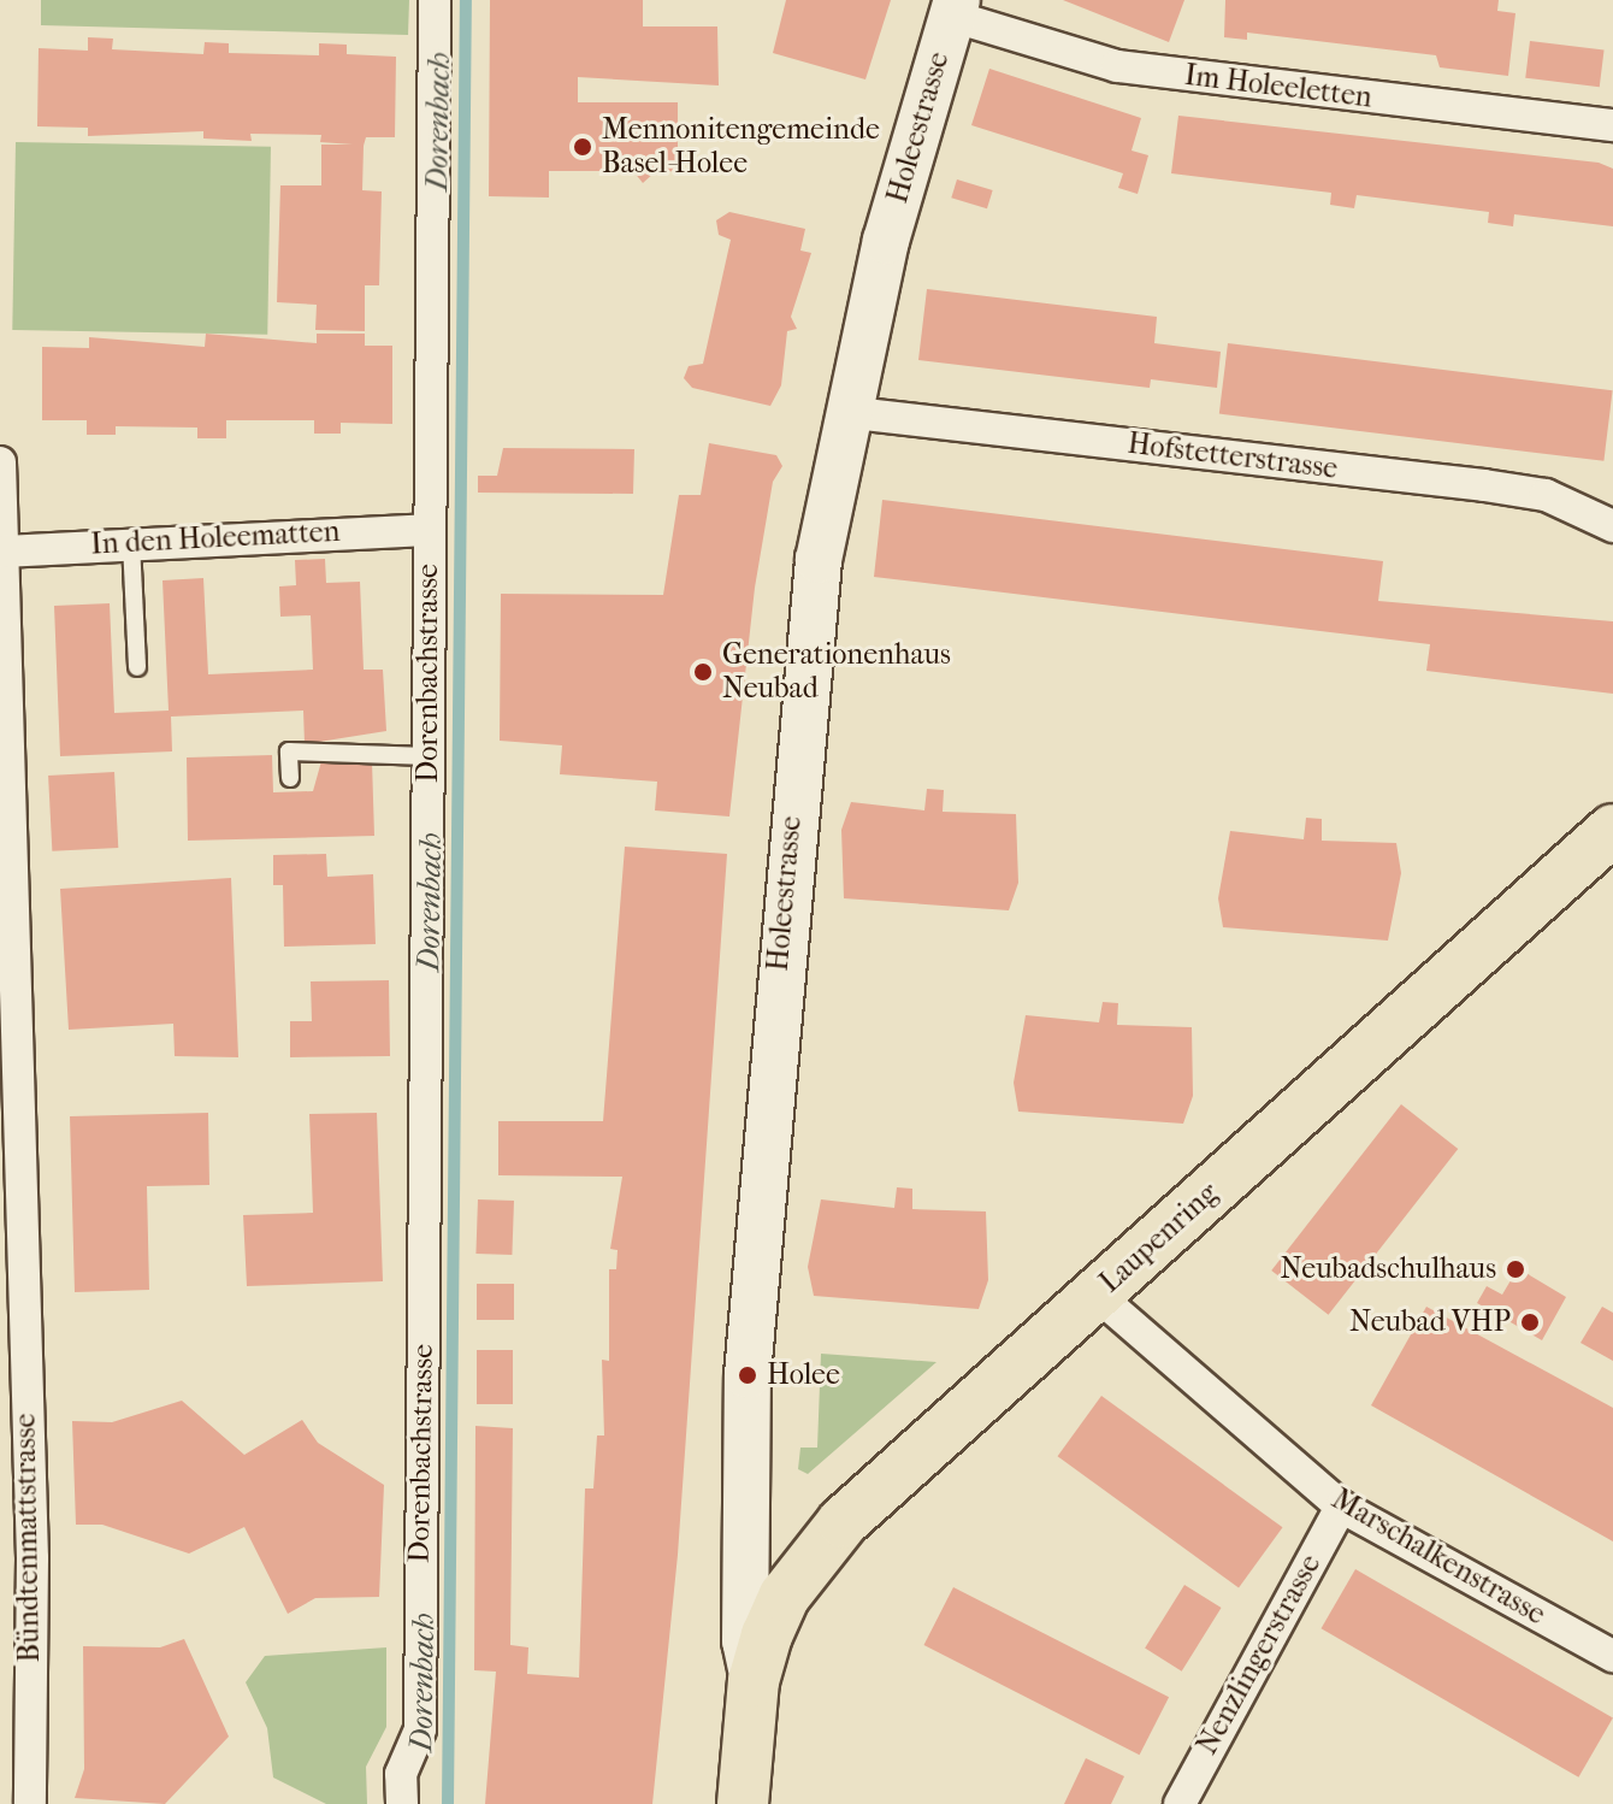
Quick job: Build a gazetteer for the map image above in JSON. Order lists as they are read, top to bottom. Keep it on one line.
{"streets":{"main road":["Holeestrasse","Laupenring"],"street":["Im Holeeletten","Hofstetterstrasse","In den Holeematten","Dorenbachstrasse","Bündtenmattstrasse","Marschalkenstrasse","Nenzlingerstrasse"]},"crossings":[["Im Holeeletten","Holeestrasse"],["Holeestrasse","Hofstetterstrasse"],["Holeestrasse","Laupenring"],["In den Holeematten","Dorenbachstrasse"],["In den Holeematten","Bündtenmattstrasse"],["Laupenring","Marschalkenstrasse"],["Marschalkenstrasse","Nenzlingerstrasse"]],"water":["Dorenbach"],"places":["Mennonitengemeinde Basel-Holee","Generationenhaus Neubad","Neubadschulhaus","Neubad VHP","Holee"]}
